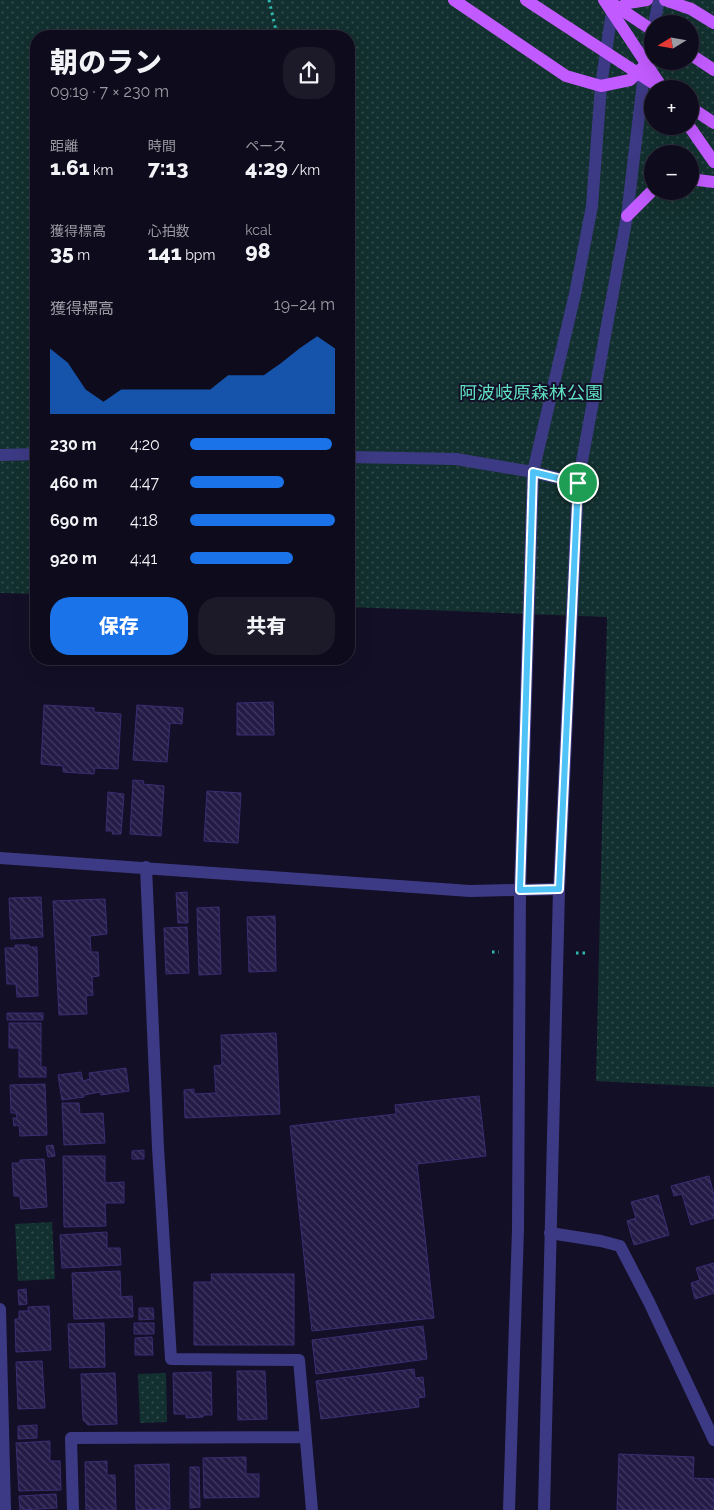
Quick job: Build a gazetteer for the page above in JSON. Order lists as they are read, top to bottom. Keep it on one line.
{"parks":["阿波岐原森林公園"],"north":"left","page":{"map_buttons":["+","−"],"heading":["朝のラン","09:19 · 7 × 230 m"],"stats":[["距離","1.61 km"],["時間","7:13"],["ペース","4:29 /km"],["獲得標高","35 m"],["心拍数","141 bpm"],["kcal","98"]],"chart":["獲得標高","19–24 m"],"list":[{"name":"230 m","note":"4:20"},{"name":"460 m","note":"4:47"},{"name":"690 m","note":"4:18"},{"name":"920 m","note":"4:41"}],"buttons":["保存","共有"]}}
